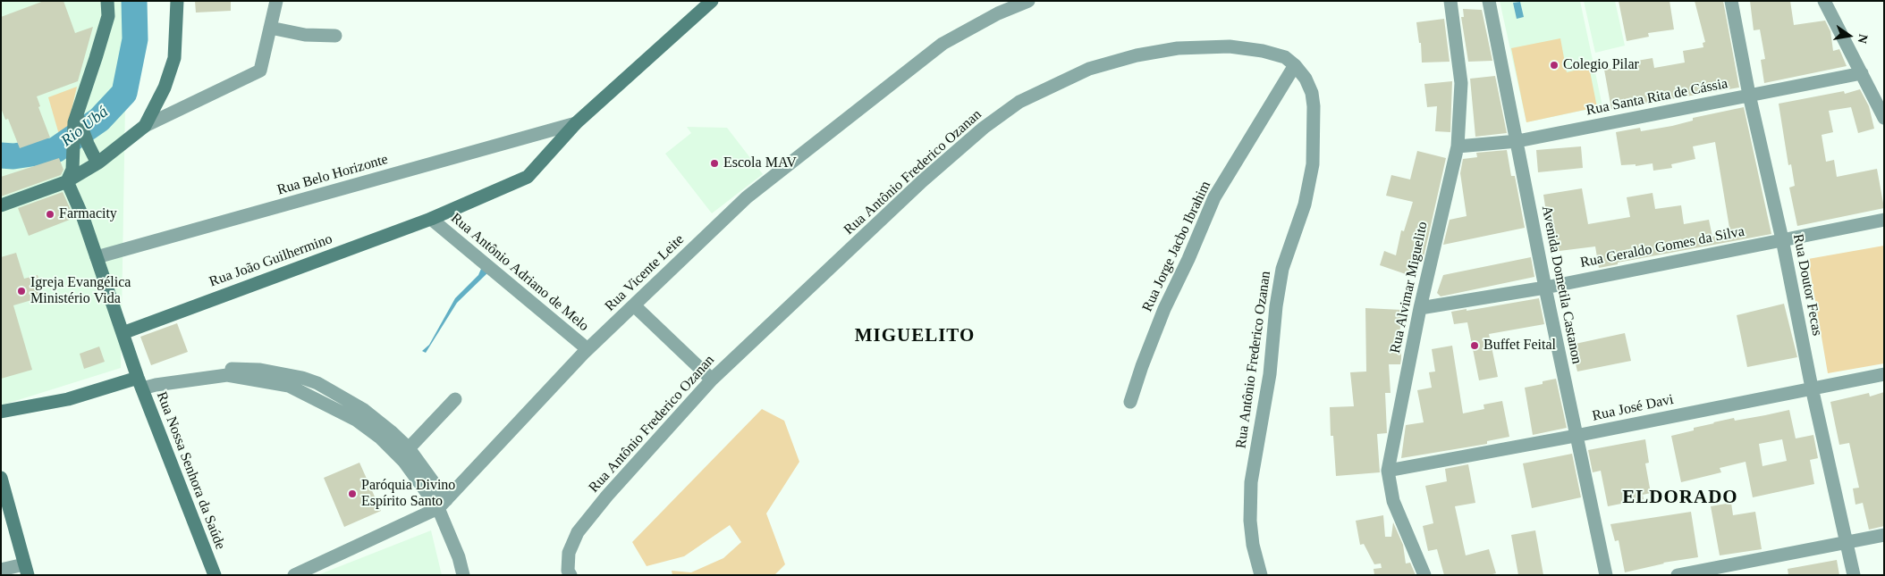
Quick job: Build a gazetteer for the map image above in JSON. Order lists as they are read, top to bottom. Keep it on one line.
{"streets":{"main road":["Rua João Guilhermino","Rua Nossa Senhora da Saúde"],"street":["Rua Santa Rita de Cássia","Rua Antônio Frederico Ozanan","Rua Belo Horizonte","Rua Jorge Jacbo Ibrahim","Rua Geraldo Gomes da Silva","Rua Antônio Adriano de Melo","Rua Vicente Leite","Avenida Dometila Castanon","Rua Doutor Fecas","Rua Alvimar Miguelito","Rua José Davi"]},"crossings":[["Rua Santa Rita de Cássia","Avenida Dometila Castanon"],["Rua Santa Rita de Cássia","Rua Doutor Fecas"],["Rua Santa Rita de Cássia","Rua Alvimar Miguelito"],["Rua Antônio Frederico Ozanan","Rua Jorge Jacbo Ibrahim"],["Rua Belo Horizonte","Rua João Guilhermino"],["Rua Belo Horizonte","Rua Nossa Senhora da Saúde"],["Rua Geraldo Gomes da Silva","Avenida Dometila Castanon"],["Rua Geraldo Gomes da Silva","Rua Doutor Fecas"],["Rua Geraldo Gomes da Silva","Rua Alvimar Miguelito"],["Rua João Guilhermino","Rua Antônio Adriano de Melo"],["Rua João Guilhermino","Rua Nossa Senhora da Saúde"],["Rua Antônio Adriano de Melo","Rua Vicente Leite"],["Avenida Dometila Castanon","Rua José Davi"],["Rua Doutor Fecas","Rua José Davi"],["Rua Alvimar Miguelito","Rua José Davi"]],"districts":["MIGUELITO","ELDORADO"],"water":["Rio Ubá"],"places":["Colegio Pilar","Escola MAV","Farmacity","Igreja Evangélica Ministério Vida","Buffet Feital","Paróquia Divino Espírito Santo"],"north":"right"}
